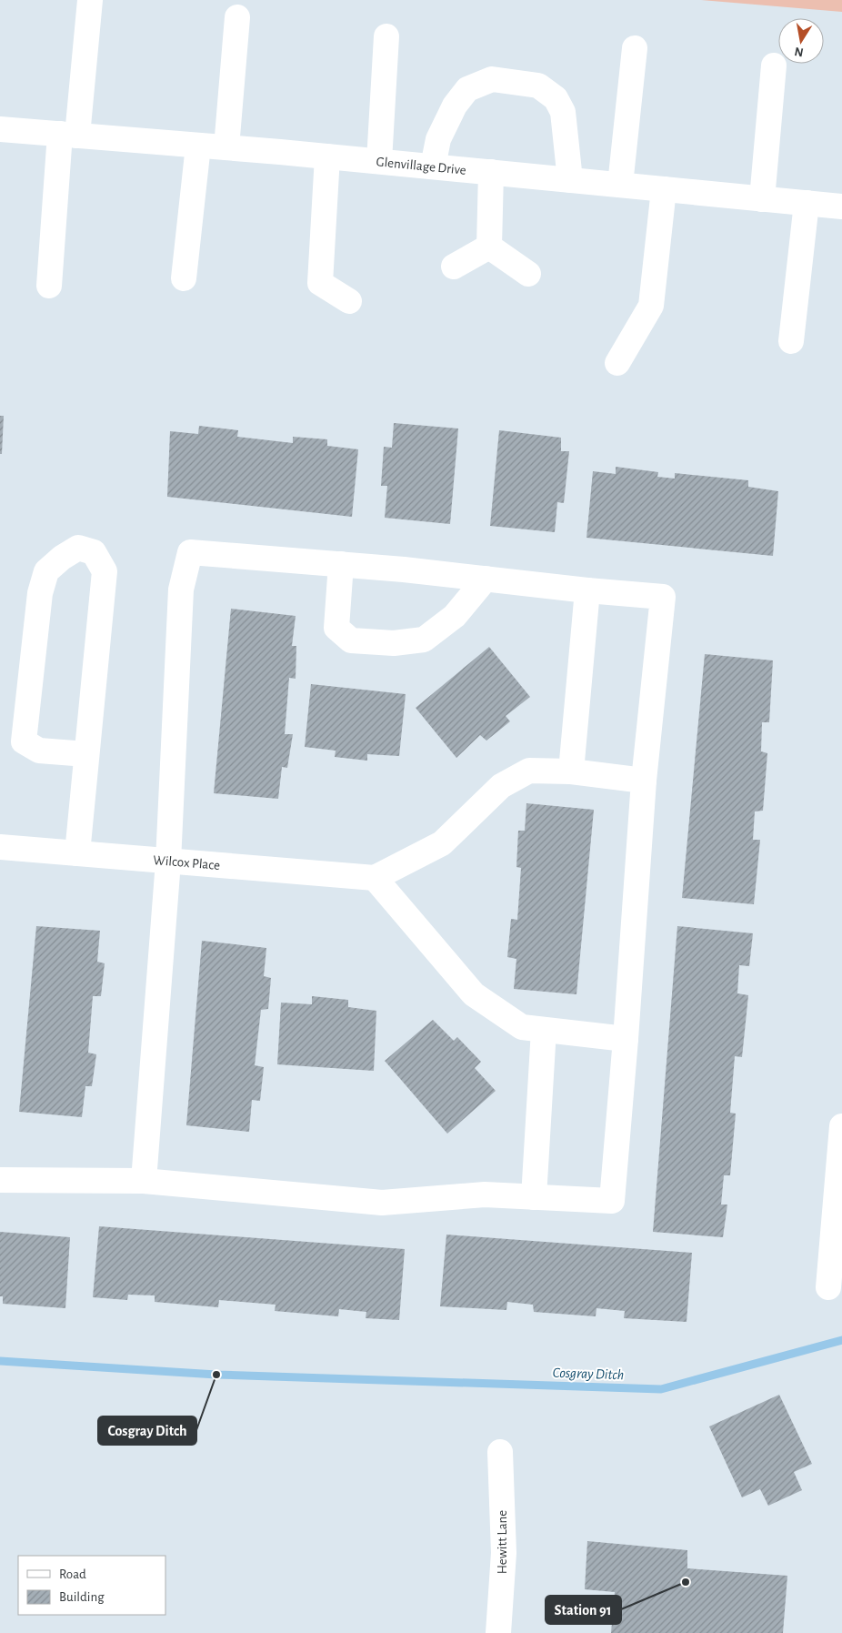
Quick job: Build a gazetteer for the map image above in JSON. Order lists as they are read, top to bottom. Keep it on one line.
{"streets":{"street":["Glenvillage Drive","Wilcox Place","Hewitt Lane"]},"water":["Cosgray Ditch"],"places":["Cosgray Ditch","Station 91"],"legend":["Road","Building"],"north":"bottom"}
